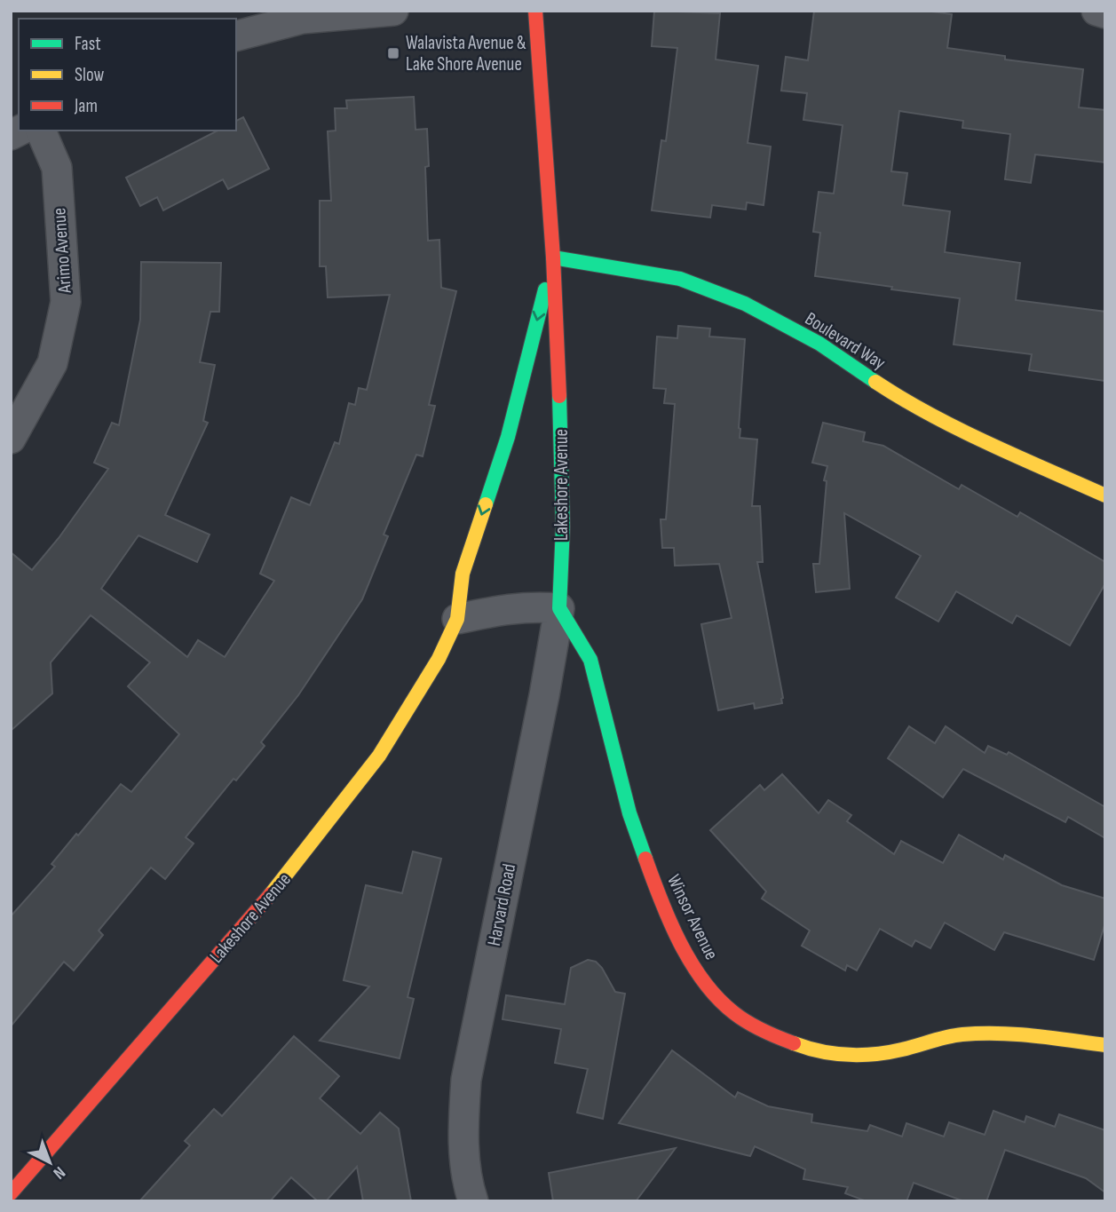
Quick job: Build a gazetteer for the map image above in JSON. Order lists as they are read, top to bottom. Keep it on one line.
{"streets":{"street":["Arimo Avenue","Boulevard Way","Lakeshore Avenue","Harvard Road","Winsor Avenue"]},"crossings":[["Boulevard Way","Lakeshore Avenue"],["Lakeshore Avenue","Harvard Road"],["Lakeshore Avenue","Winsor Avenue"],["Harvard Road","Winsor Avenue"]],"places":{"transit":["Walavista Avenue & Lake Shore Avenue"]},"legend":["Fast","Slow","Jam"],"north":"bottom right"}
